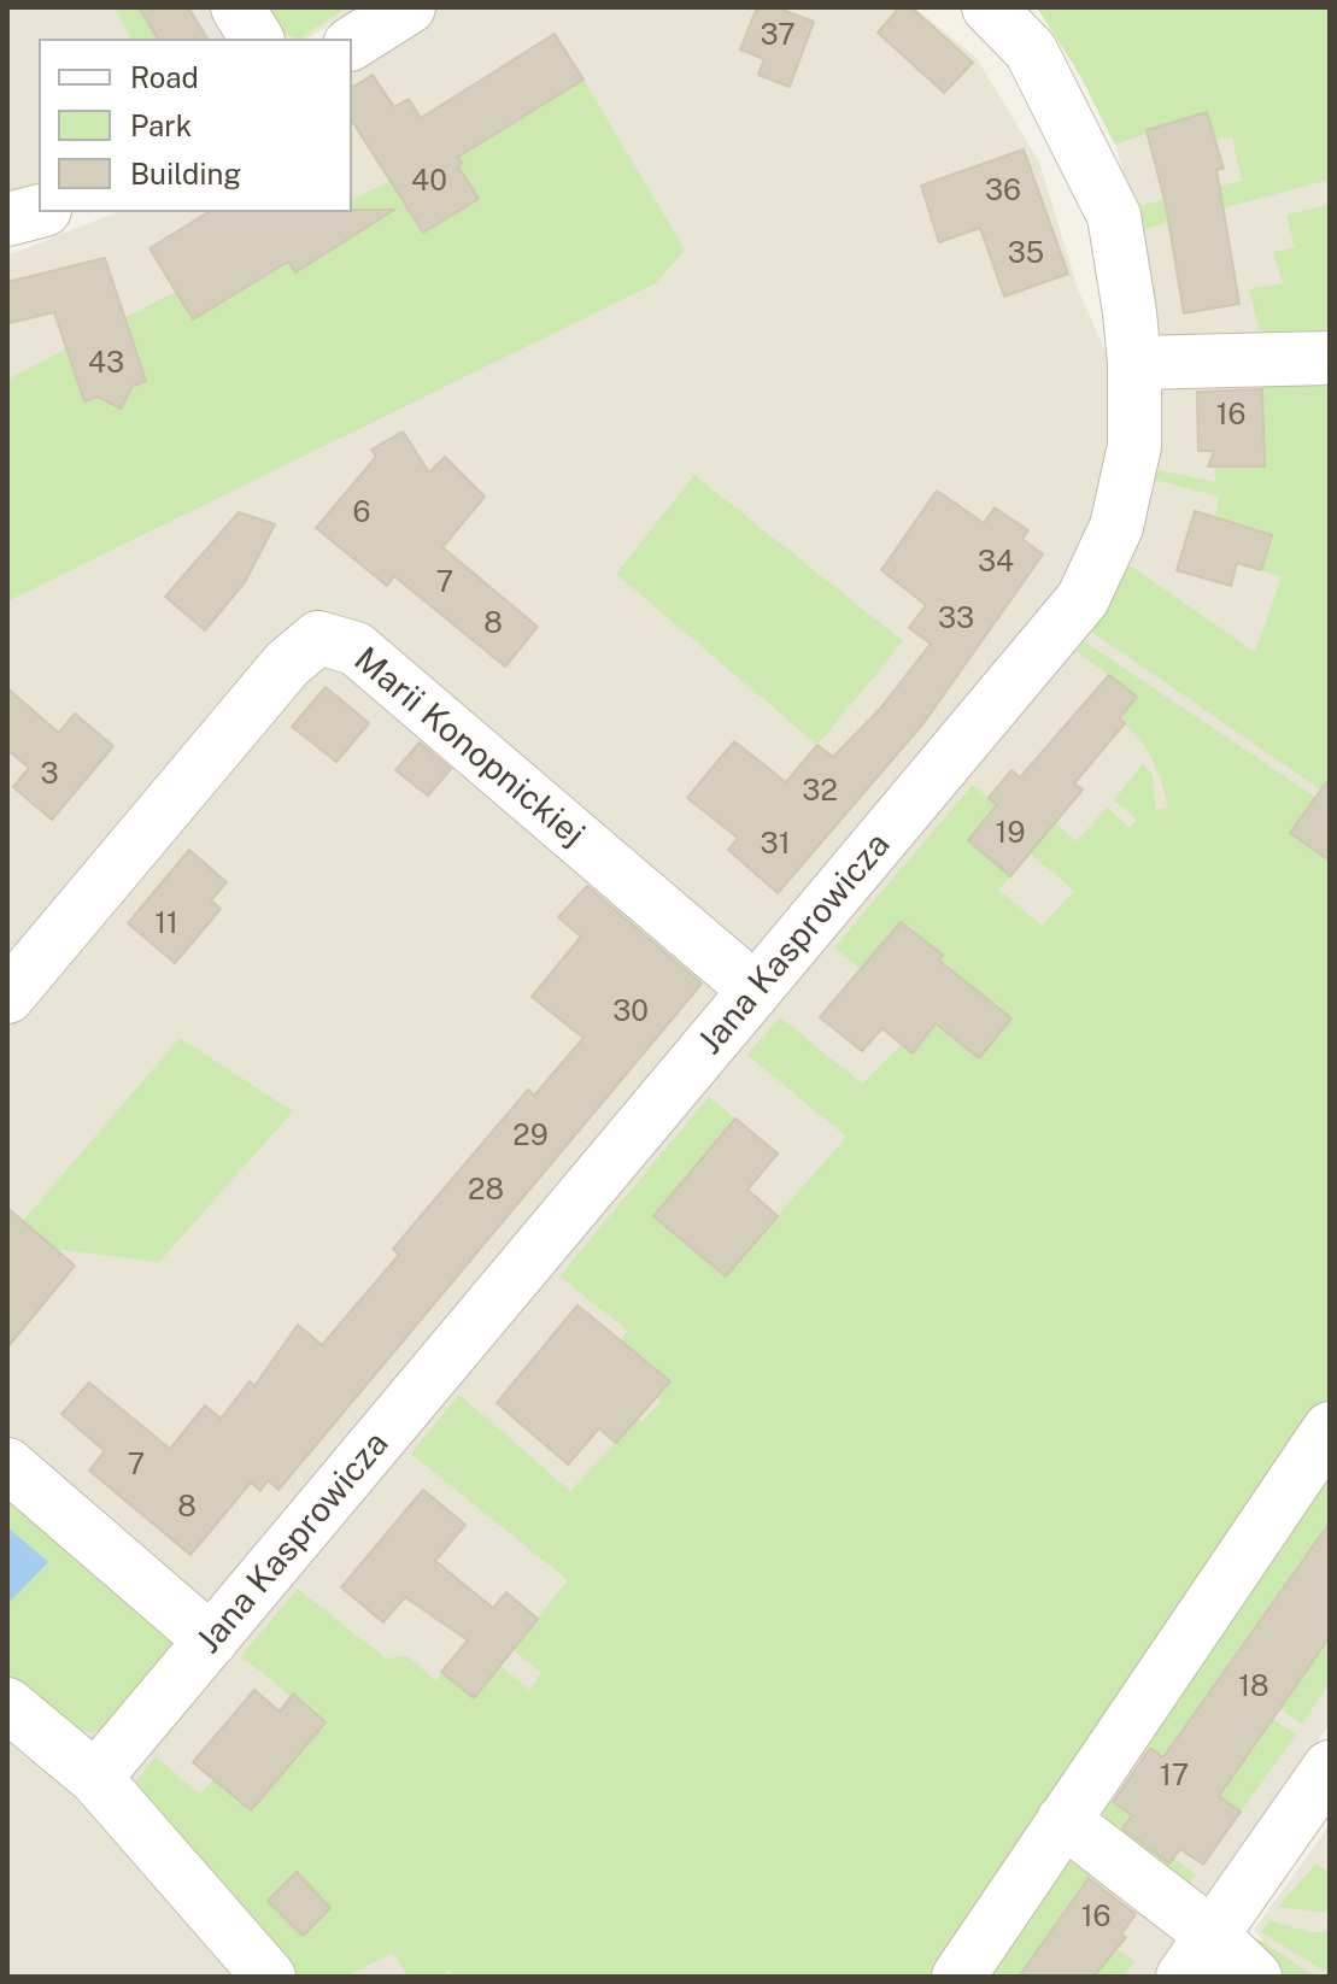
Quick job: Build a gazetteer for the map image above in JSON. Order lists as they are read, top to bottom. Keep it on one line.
{"streets":{"street":["Marii Konopnickiej","Jana Kasprowicza"]},"crossings":[["Marii Konopnickiej","Jana Kasprowicza"]],"house_numbers":["37","40","36","35","43","16","6","34","7","33","8","3","32","19","31","11","30","29","28","7","8","18","17","16"],"legend":["Road","Park","Building"]}
